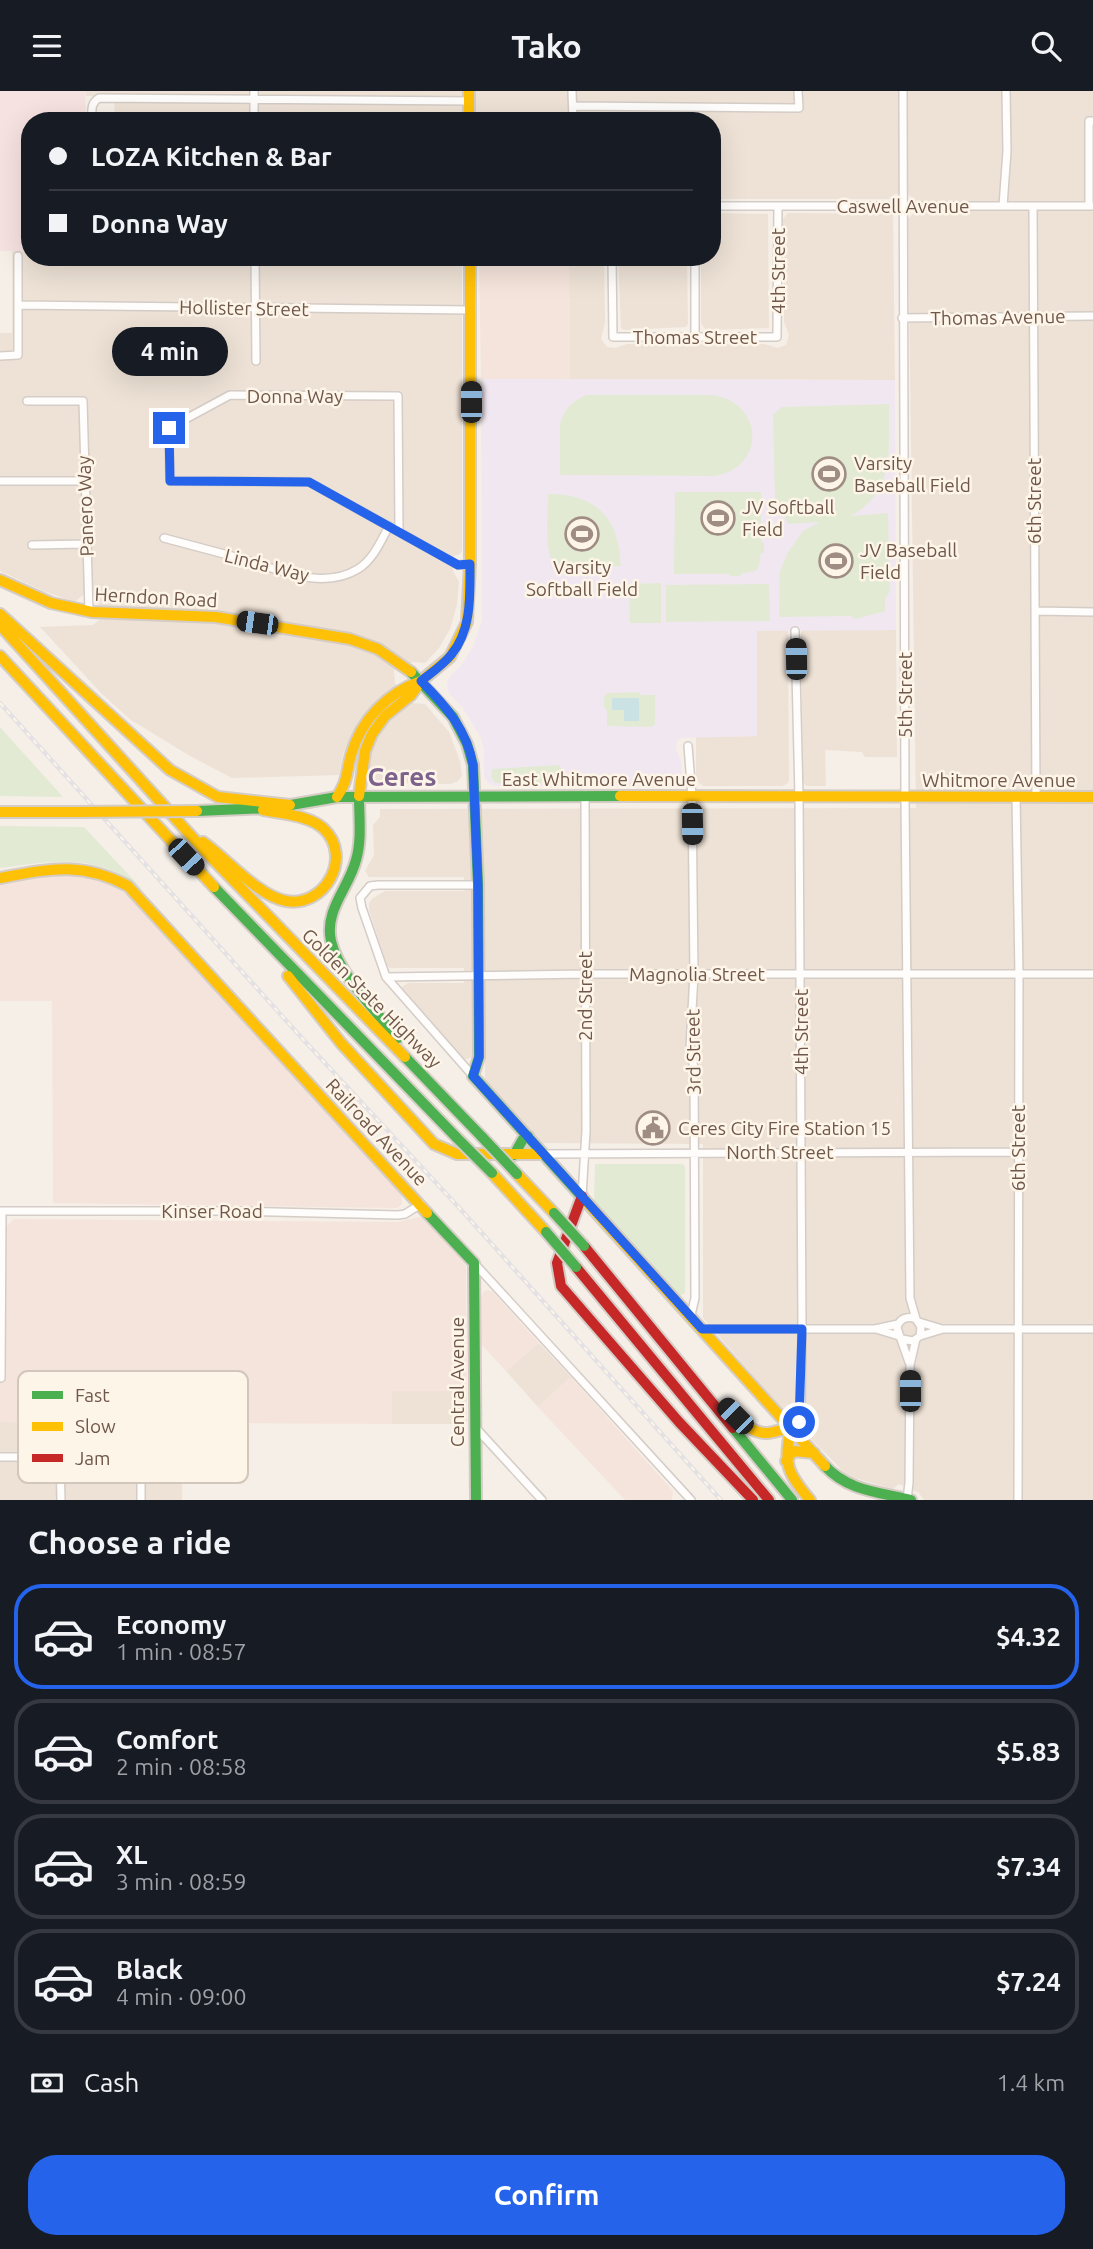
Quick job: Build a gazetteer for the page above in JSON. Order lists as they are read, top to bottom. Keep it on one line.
{"streets":{"main road":["Herndon Road","East Whitmore Avenue","Whitmore Avenue","Golden State Highway","Railroad Avenue","Central Avenue"],"street":["Caswell Avenue","4th Street","Hollister Street","Thomas Avenue","Thomas Street","Donna Way","6th Street","Panero Way","Linda Way","5th Street","Magnolia Street","2nd Street","3rd Street","North Street","Kinser Road"]},"crossings":[["Caswell Avenue","4th Street"],["Caswell Avenue","6th Street"],["Caswell Avenue","5th Street"],["4th Street","Thomas Street"],["4th Street","East Whitmore Avenue"],["4th Street","Magnolia Street"],["4th Street","North Street"],["Thomas Avenue","6th Street"],["Thomas Avenue","5th Street"],["Donna Way","Linda Way"],["6th Street","Whitmore Avenue"],["6th Street","Magnolia Street"],["6th Street","North Street"],["Panero Way","Herndon Road"],["Herndon Road","East Whitmore Avenue"],["Herndon Road","Magnolia Street"],["5th Street","East Whitmore Avenue"],["5th Street","Whitmore Avenue"],["5th Street","Magnolia Street"],["5th Street","North Street"],["East Whitmore Avenue","Whitmore Avenue"],["East Whitmore Avenue","2nd Street"],["East Whitmore Avenue","3rd Street"],["Magnolia Street","2nd Street"],["Magnolia Street","3rd Street"],["2nd Street","North Street"],["3rd Street","North Street"],["Railroad Avenue","Kinser Road"],["Railroad Avenue","Central Avenue"]],"districts":["Ceres"],"places":{"sports":["Varsity Baseball Field","JV Softball Field","Varsity Softball Field","JV Baseball Field"],"public building":["Ceres City Fire Station 15"]},"legend":["Fast","Slow","Jam"],"page":{"header":"Tako","banner":["LOZA Kitchen & Bar","Donna Way"],"bubble":"4 min","heading":"Choose a ride","list":[{"name":"Economy","note":"1 min · 08:57","value":"$4.32"},{"name":"Comfort","note":"2 min · 08:58","value":"$5.83"},{"name":"XL","note":"3 min · 08:59","value":"$7.34"},{"name":"Black","note":"4 min · 09:00","value":"$7.24"}],"pay":["Cash","1.4 km"],"buttons":"Confirm"}}
